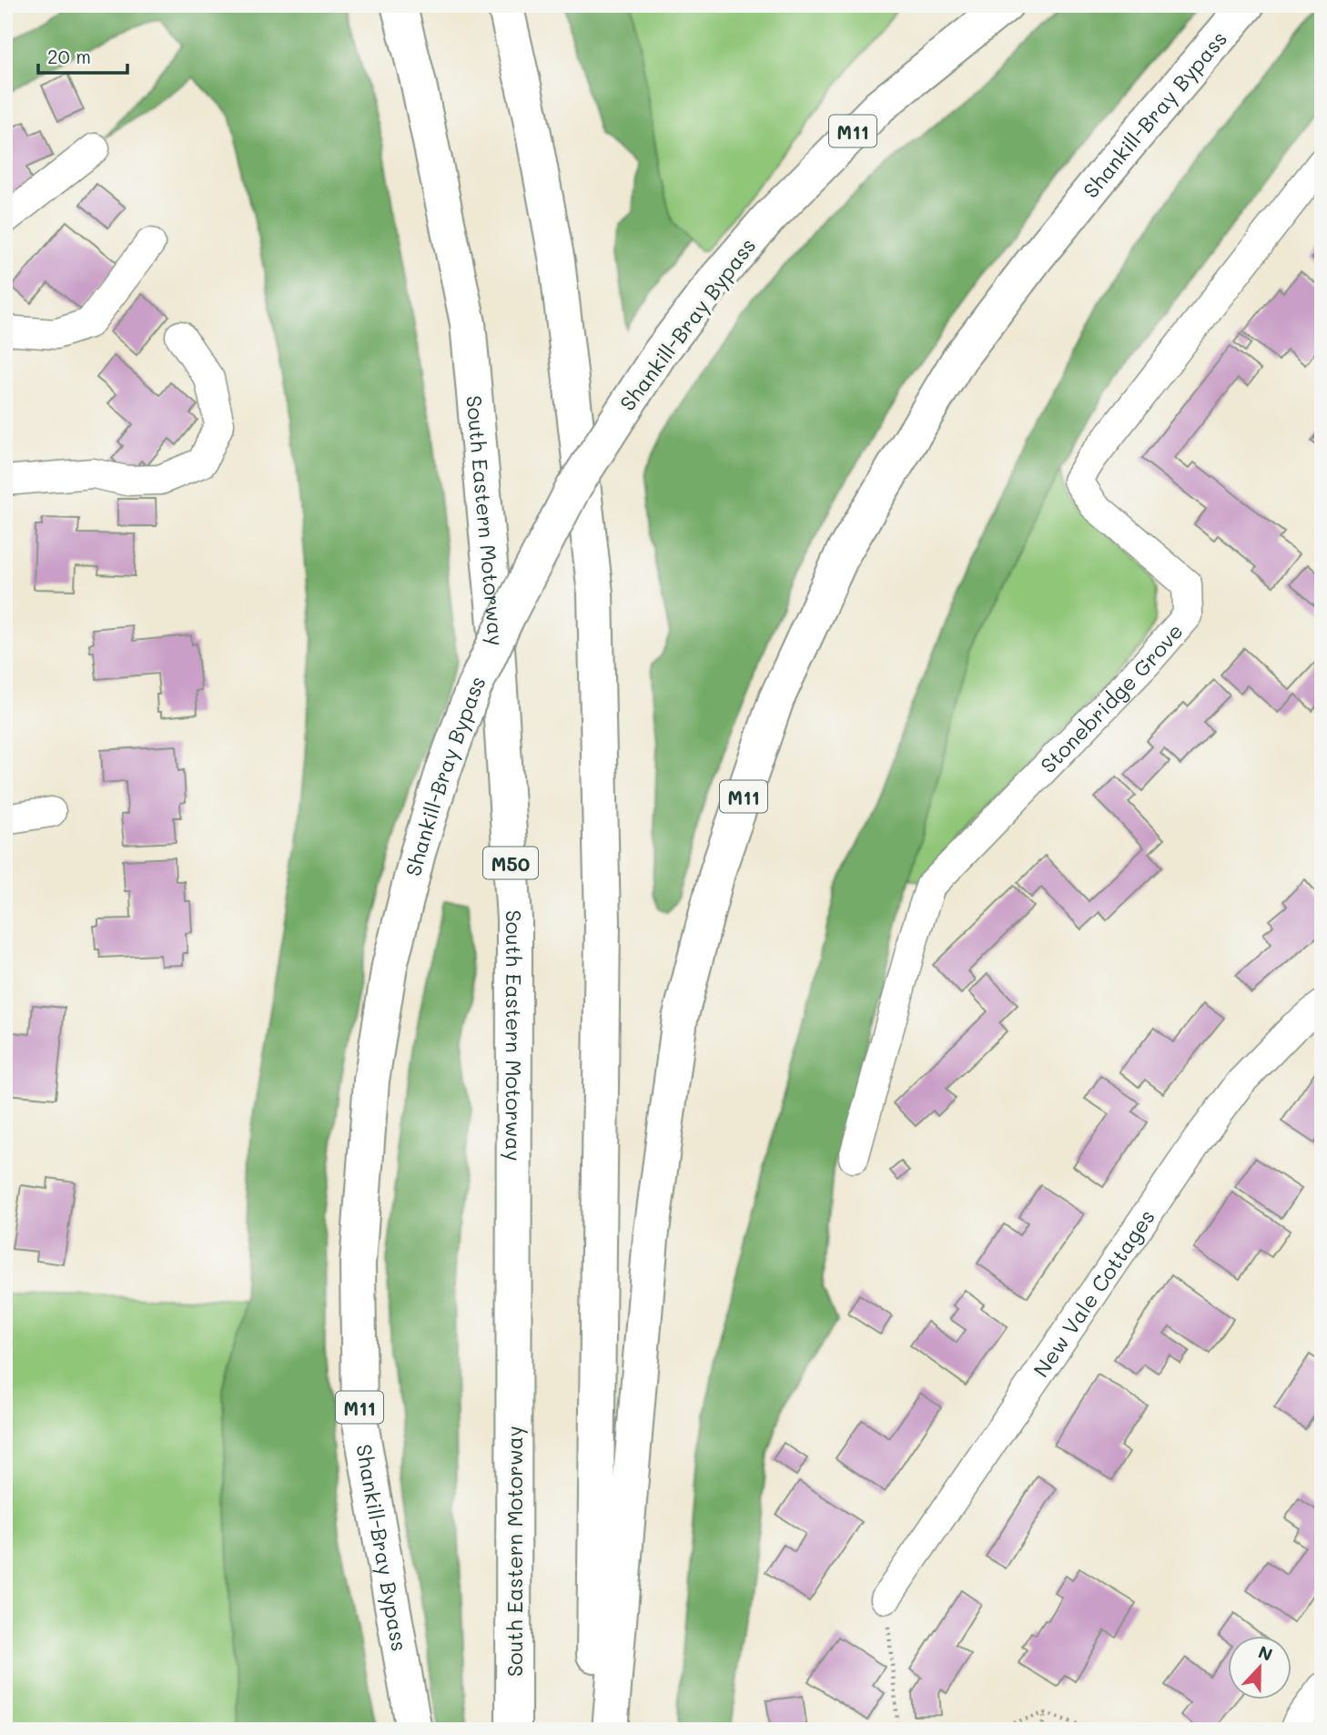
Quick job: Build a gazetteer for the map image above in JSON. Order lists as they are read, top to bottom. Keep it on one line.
{"streets":{"highway":["Shankill-Bray Bypass","M11","South Eastern Motorway","M50"],"street":["Stonebridge Grove","New Vale Cottages"]},"scale_bar":"20 m","north":"top"}
